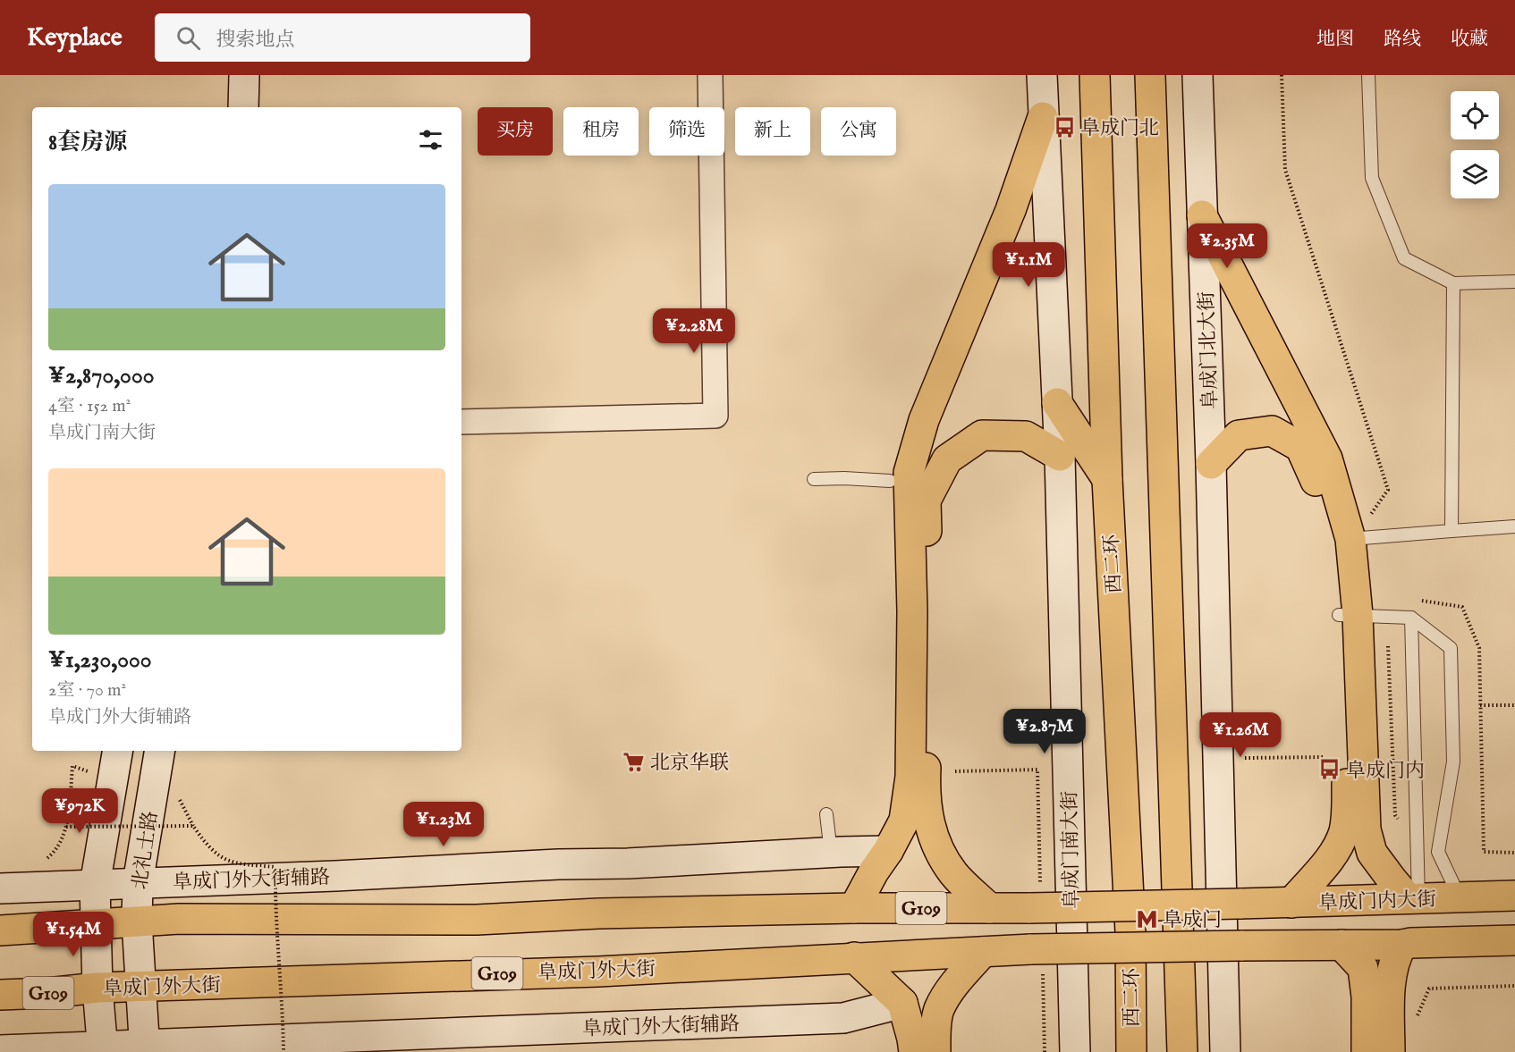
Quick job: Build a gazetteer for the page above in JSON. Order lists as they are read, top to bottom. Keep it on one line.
{"streets":{"main road":["西二环","阜成门内大街","G109","阜成门外大街"],"street":["阜成门北大街","北礼士路","阜成门南大街","阜成门外大街辅路"]},"crossings":[["北礼士路","阜成门外大街辅路"],["北礼士路","G109"],["北礼士路","阜成门外大街"],["阜成门内大街","G109"]],"places":{"bus stop":["阜成门北","阜成门内"],"supermarket":["北京华联"],"metro station":["阜成门"]},"page":{"header":"Keyplace","search":"搜索地点","nav":["地图","路线","收藏"],"chip":["买房","租房","筛选","新上","公寓"],"heading":"8套房源","list":[{"name":"¥2,870,000","note":"4室 · 152 m² · 阜成门南大街"},{"name":"¥1,230,000","note":"2室 · 70 m² · 阜成门外大街辅路"}],"price":["¥2.35M","¥1.1M","¥2.28M","¥2.87M","¥1.26M","¥972K","¥1.23M","¥1.54M"]}}
